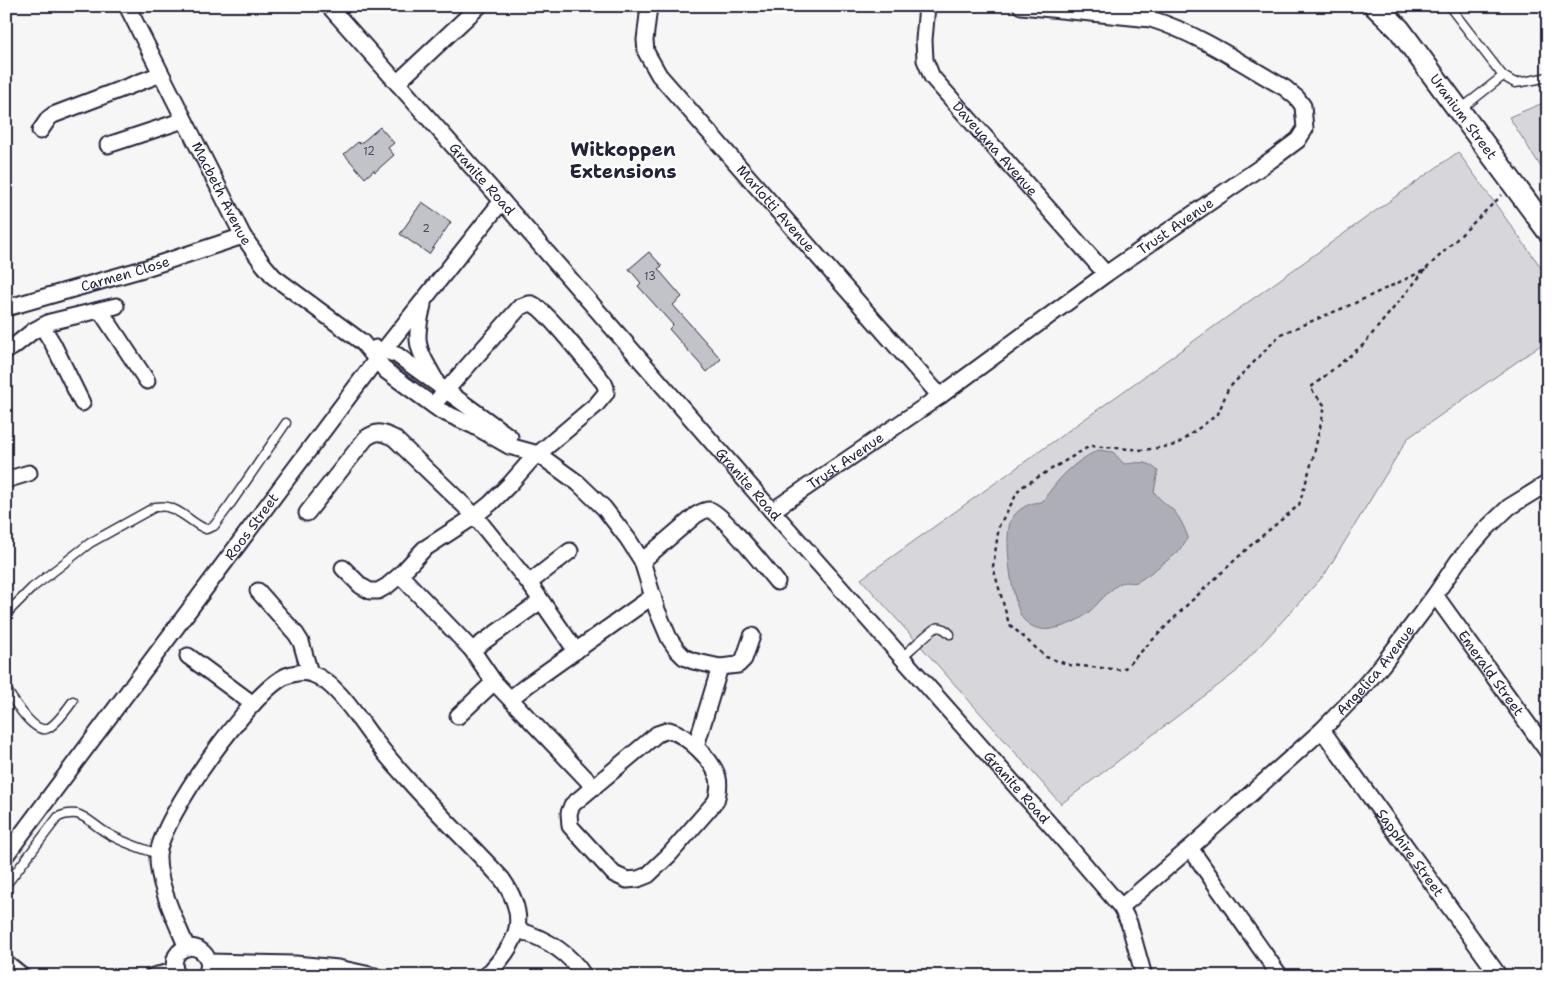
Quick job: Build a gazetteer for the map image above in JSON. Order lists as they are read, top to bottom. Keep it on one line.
{"streets":{"street":["Uranium Street","Daveyana Avenue","Granite Road","Macbeth Avenue","Marlotti Avenue","Trust Avenue","Carmen Close","Roos Street","Angelica Avenue","Emerald Street","Sapphire Street"]},"crossings":[["Daveyana Avenue","Trust Avenue"],["Granite Road","Trust Avenue"],["Granite Road","Roos Street"],["Granite Road","Angelica Avenue"],["Macbeth Avenue","Carmen Close"],["Macbeth Avenue","Roos Street"],["Marlotti Avenue","Trust Avenue"],["Angelica Avenue","Emerald Street"],["Angelica Avenue","Sapphire Street"]],"districts":["Witkoppen Extensions"],"house_numbers":["12","2","13"]}
